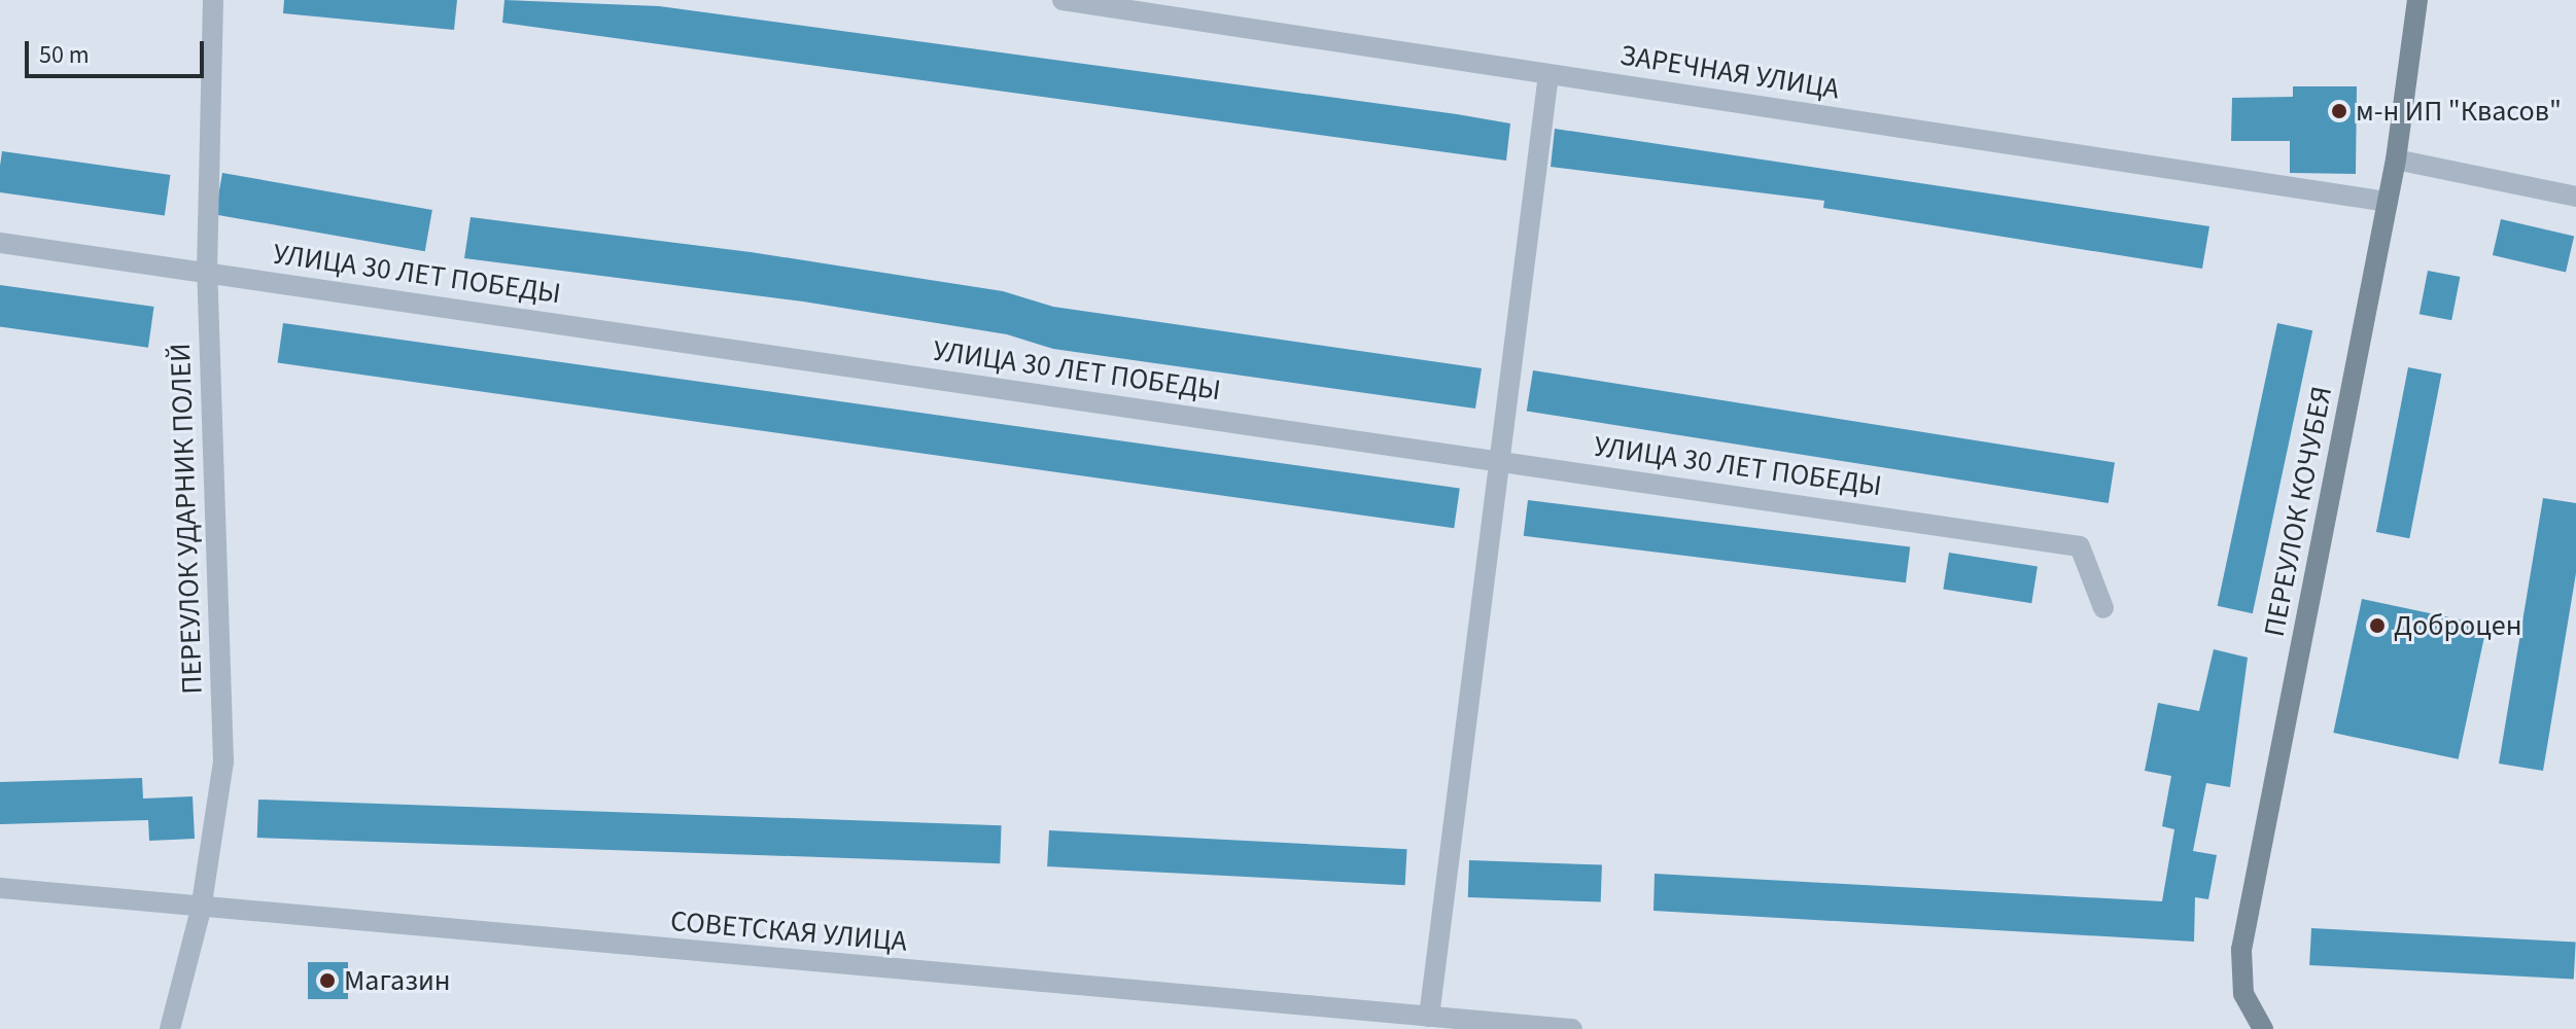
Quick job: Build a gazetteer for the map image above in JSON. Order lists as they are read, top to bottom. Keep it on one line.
{"streets":{"main road":["ПЕРЕУЛОК КОЧУБЕЯ"],"street":["ЗАРЕЧНАЯ УЛИЦА","УЛИЦА 30 ЛЕТ ПОБЕДЫ","ПЕРЕУЛОК УДАРНИК ПОЛЕЙ","СОВЕТСКАЯ УЛИЦА"]},"crossings":[["ЗАРЕЧНАЯ УЛИЦА","ПЕРЕУЛОК КОЧУБЕЯ"],["УЛИЦА 30 ЛЕТ ПОБЕДЫ","ПЕРЕУЛОК УДАРНИК ПОЛЕЙ"],["ПЕРЕУЛОК УДАРНИК ПОЛЕЙ","СОВЕТСКАЯ УЛИЦА"]],"places":["м-н ИП \"Квасов\"","Доброцен","Магазин"],"scale_bar":"50 m"}
